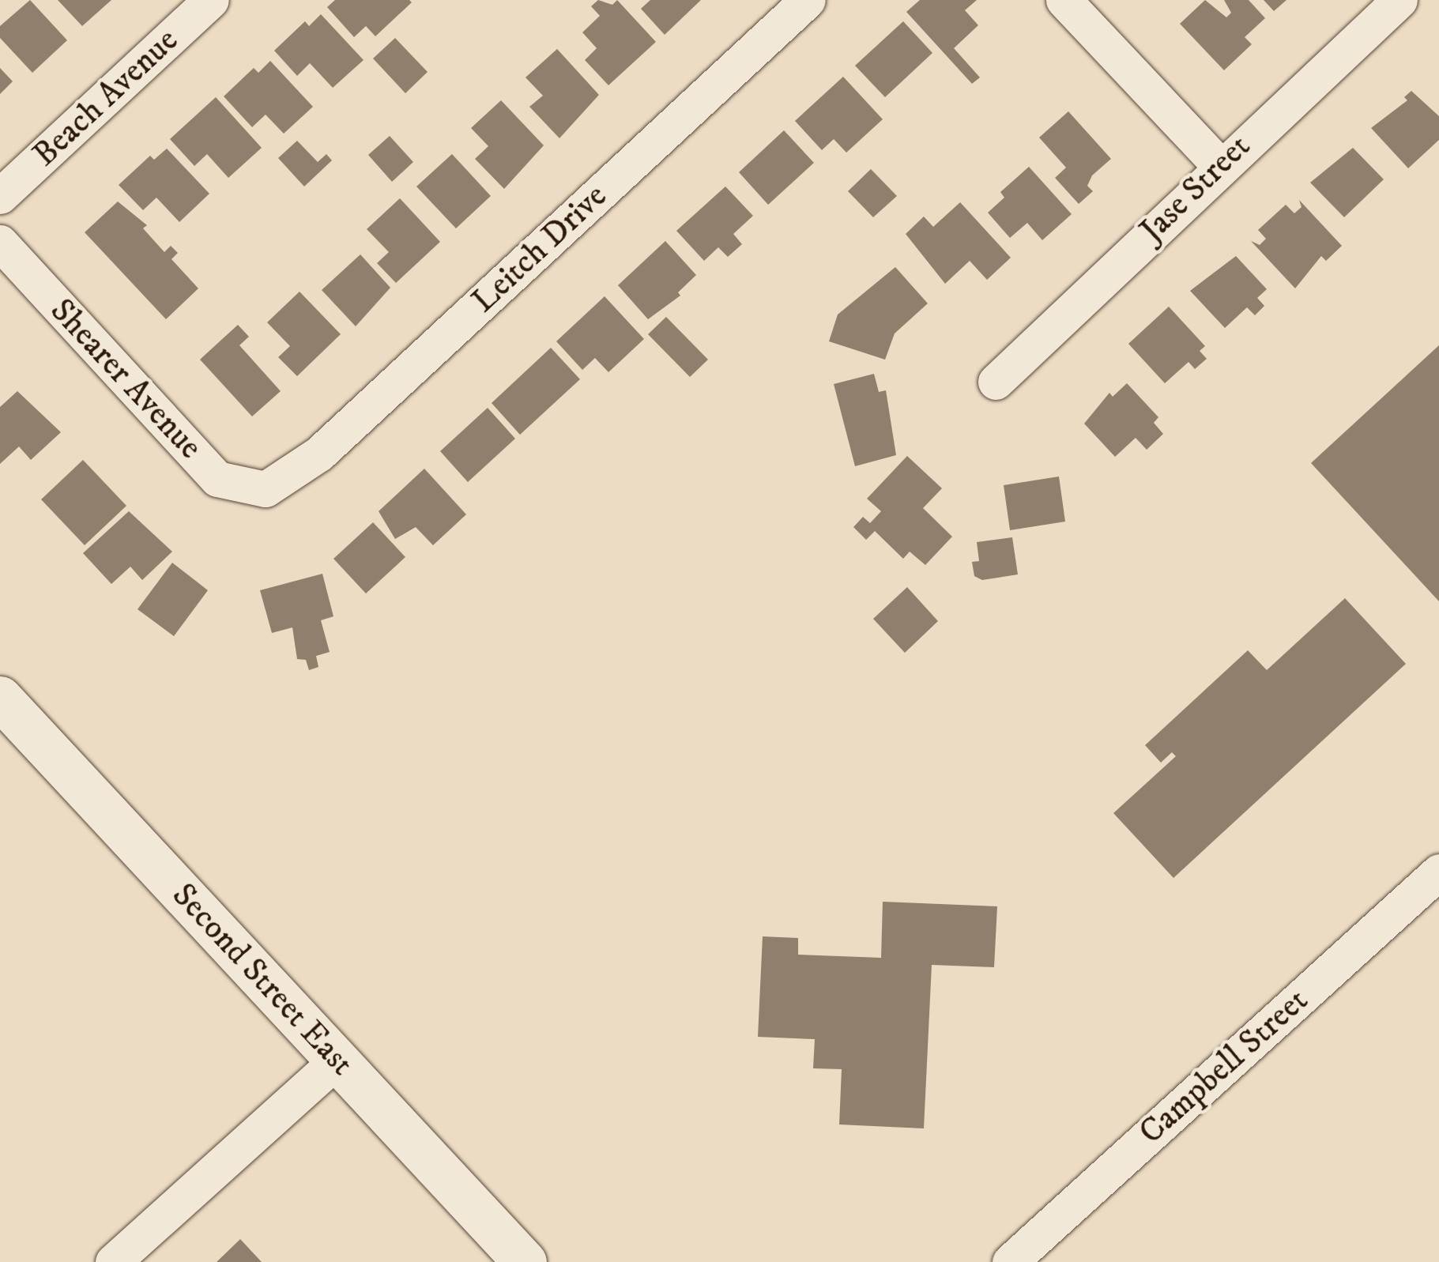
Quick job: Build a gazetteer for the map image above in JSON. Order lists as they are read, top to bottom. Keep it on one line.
{"streets":{"main road":["Second Street East"],"street":["Beach Avenue","Jase Street","Leitch Drive","Shearer Avenue","Campbell Street"]},"crossings":[["Leitch Drive","Shearer Avenue"]]}
